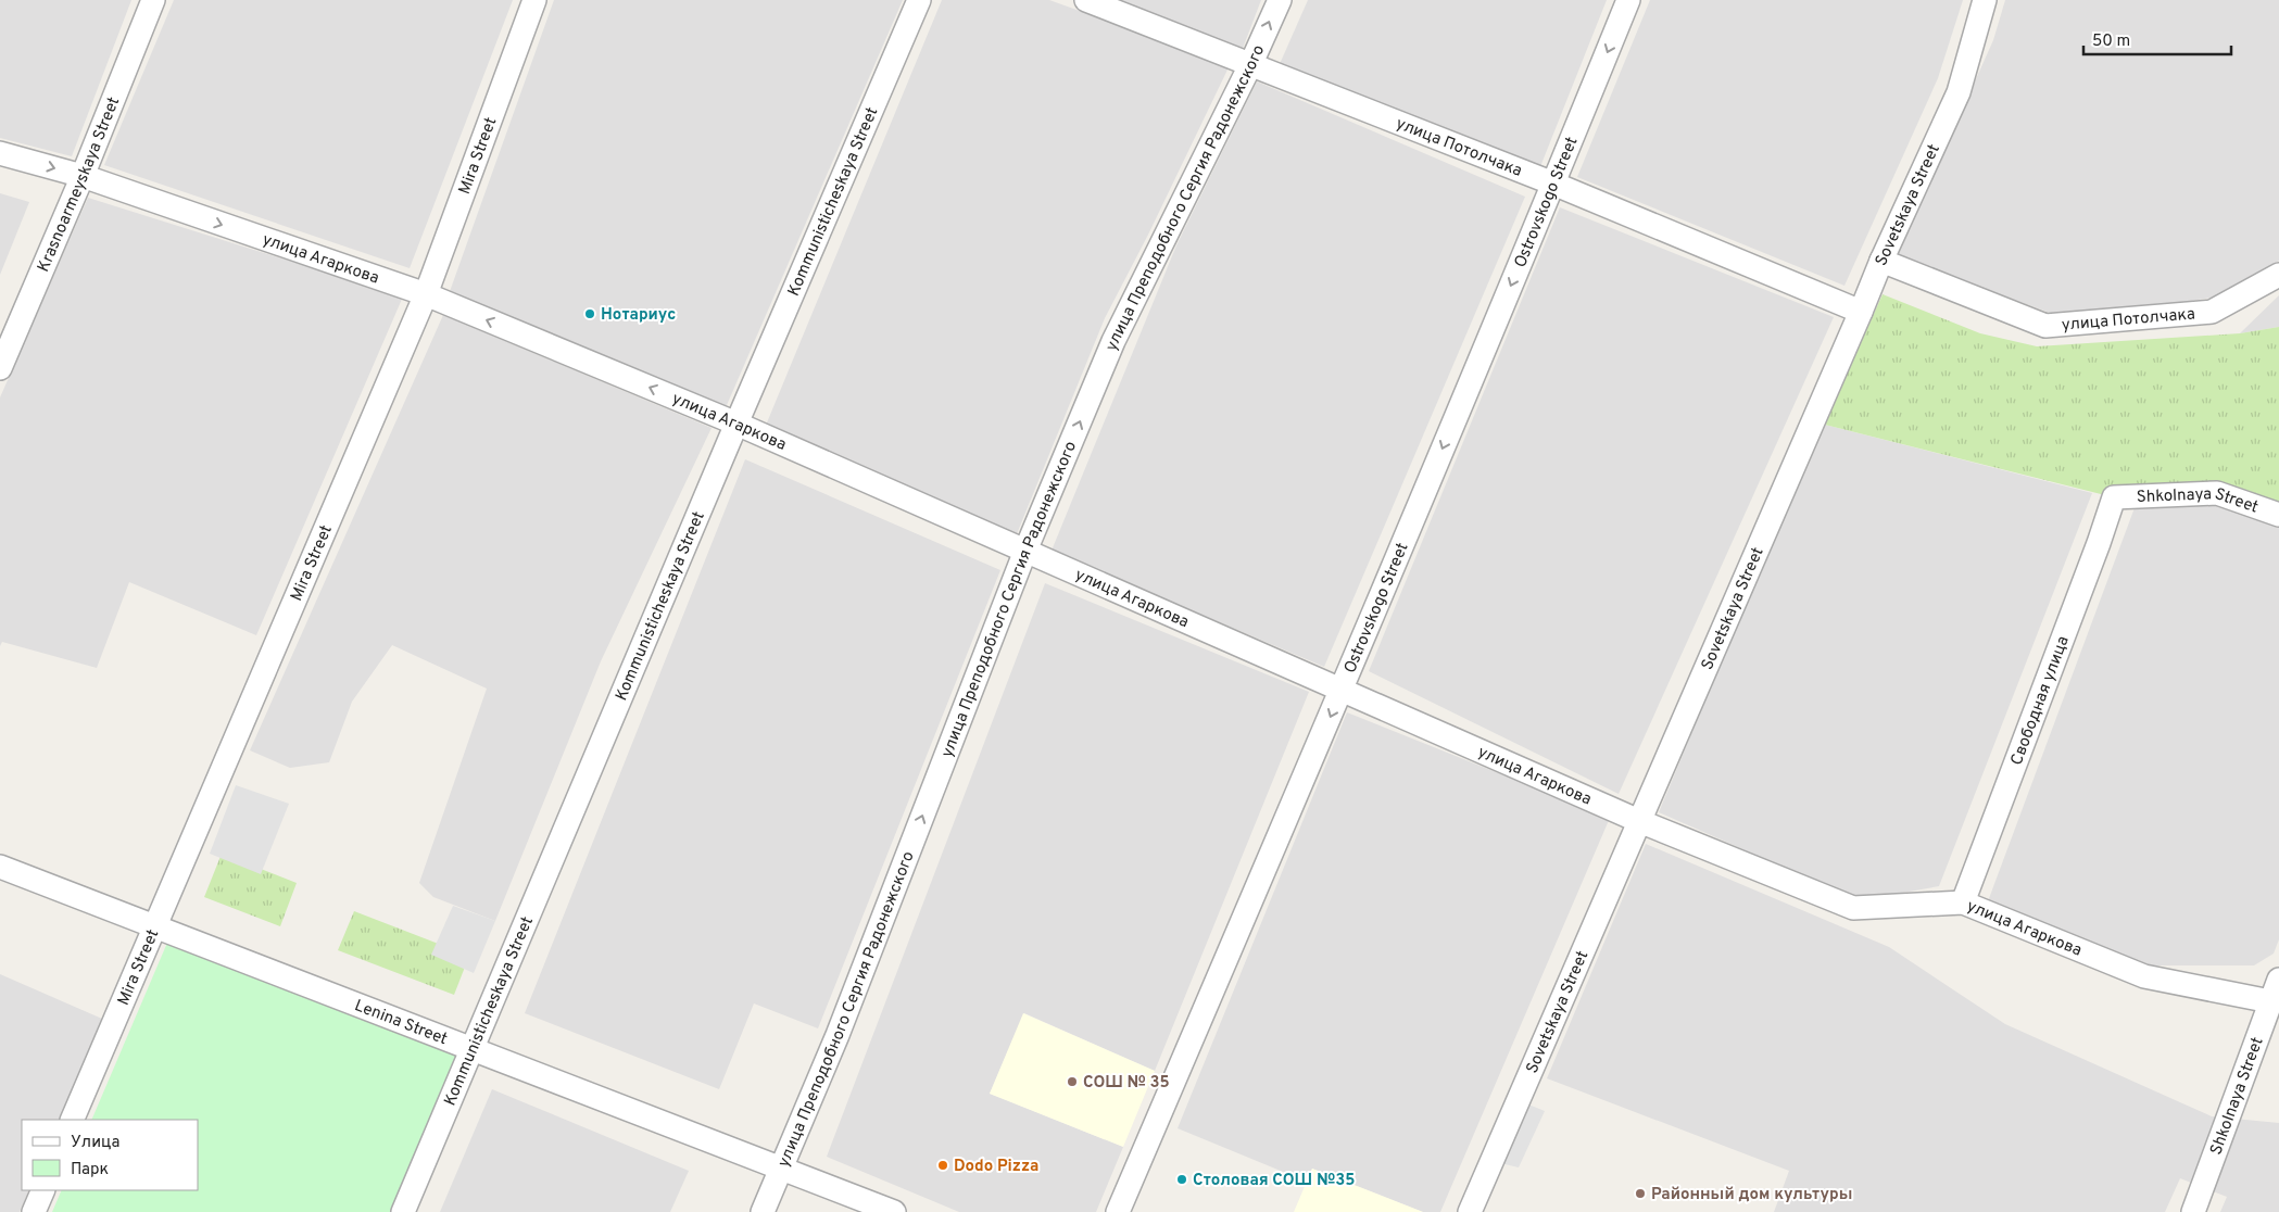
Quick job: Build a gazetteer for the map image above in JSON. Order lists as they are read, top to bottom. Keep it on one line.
{"streets":{"street":["улица Потолчака","Mira Street","Krasnoarmeyskaya Street","улица Преподобного Сергия Радонежского","Kommunisticheskaya Street","Ostrovskogo Street","Sovetskaya Street","улица Агаркова","Shkolnaya Street","Свободная улица","Lenina Street"]},"crossings":[["улица Потолчака","улица Преподобного Сергия Радонежского"],["улица Потолчака","Ostrovskogo Street"],["улица Потолчака","Sovetskaya Street"],["Mira Street","улица Агаркова"],["Mira Street","Lenina Street"],["Krasnoarmeyskaya Street","улица Агаркова"],["улица Преподобного Сергия Радонежского","улица Агаркова"],["улица Преподобного Сергия Радонежского","Lenina Street"],["Kommunisticheskaya Street","улица Агаркова"],["Kommunisticheskaya Street","Lenina Street"],["Ostrovskogo Street","улица Агаркова"],["Sovetskaya Street","улица Агаркова"],["улица Агаркова","Shkolnaya Street"],["улица Агаркова","Свободная улица"],["Shkolnaya Street","Свободная улица"]],"one_way":["улица Преподобного Сергия Радонежского","Ostrovskogo Street"],"places":["Нотариус","СОШ № 35","Dodo Pizza","Столовая СОШ №35","Районный дом культуры"],"legend":["Улица","Парк"],"scale_bar":"50 m"}
